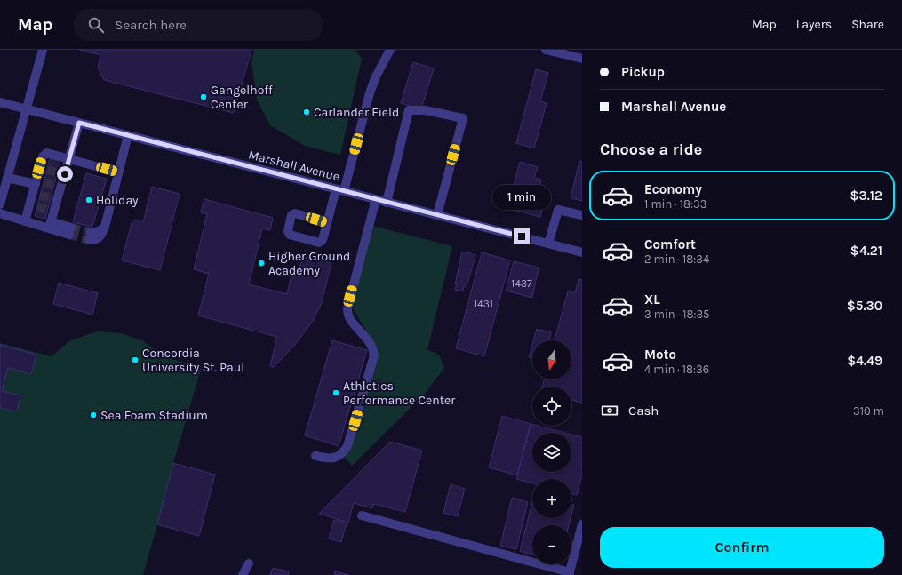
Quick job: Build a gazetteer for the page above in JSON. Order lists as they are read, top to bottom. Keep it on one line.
{"streets":{"street":["Marshall Avenue"]},"places":["Gangelhoff Center","Carlander Field","Holiday","Higher Ground Academy","Concordia University St. Paul","Athletics Performance Center","Sea Foam Stadium"],"house_numbers":["1437","1431"],"north":"bottom","page":{"header":"Map","search":"Search here","nav":["Map","Layers","Share"],"banner":["Pickup","Marshall Avenue"],"heading":"Choose a ride","list":[{"name":"Economy","note":"1 min · 18:33","value":"$3.12"},{"name":"Comfort","note":"2 min · 18:34","value":"$4.21"},{"name":"XL","note":"3 min · 18:35","value":"$5.30"},{"name":"Moto","note":"4 min · 18:36","value":"$4.49"}],"bubble":"1 min","map_buttons":["+","−"],"pay":["Cash","310 m"],"buttons":"Confirm"}}
